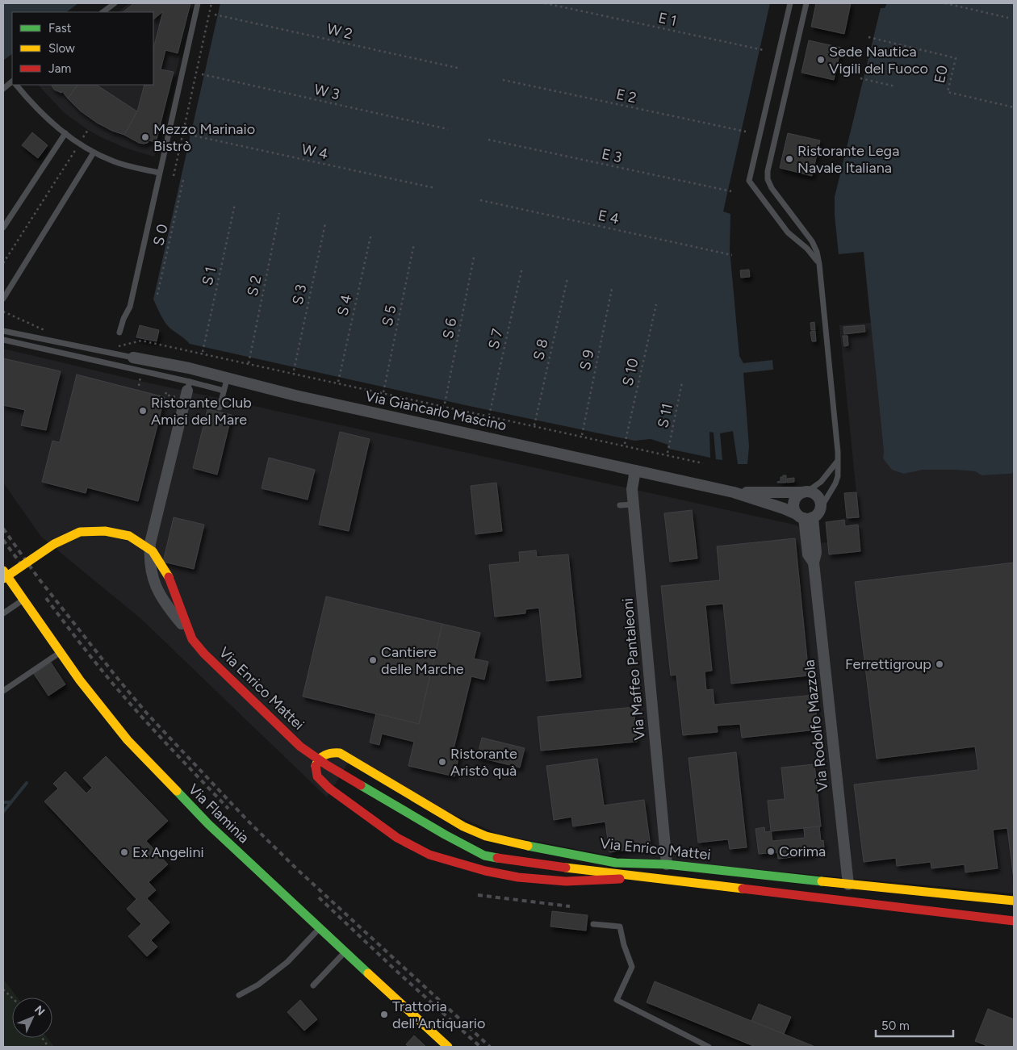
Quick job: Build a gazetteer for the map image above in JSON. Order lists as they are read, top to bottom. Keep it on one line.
{"streets":{"main road":["Via Enrico Mattei","Via Flaminia"],"street":["Via Giancarlo Mascino","Via Maffeo Pantaleoni","Via Rodolfo Mazzola"],"path":["E 1","W 2","E0","W 3","E 2","W 4","E 3","E 4","S 0","S 1","S 2","S 3","S 4","S 5","S 6","S 7","S 8","S 9","S 10","S 11"]},"crossings":[["Via Giancarlo Mascino","Via Maffeo Pantaleoni"],["Via Giancarlo Mascino","Via Rodolfo Mazzola"],["Via Maffeo Pantaleoni","Via Enrico Mattei"],["Via Enrico Mattei","Via Rodolfo Mazzola"]],"places":["Sede Nautica Vigili del Fuoco","Mezzo Marinaio Bistrò","Ristorante Lega Navale Italiana","Ristorante Club Amici del Mare","Cantiere delle Marche","Ferrettigroup","Ristorante Aristò quà","Corima","Ex Angelini","Trattoria dell'Antiquario"],"legend":["Fast","Slow","Jam"],"scale_bar":"50 m","north":"top right"}
